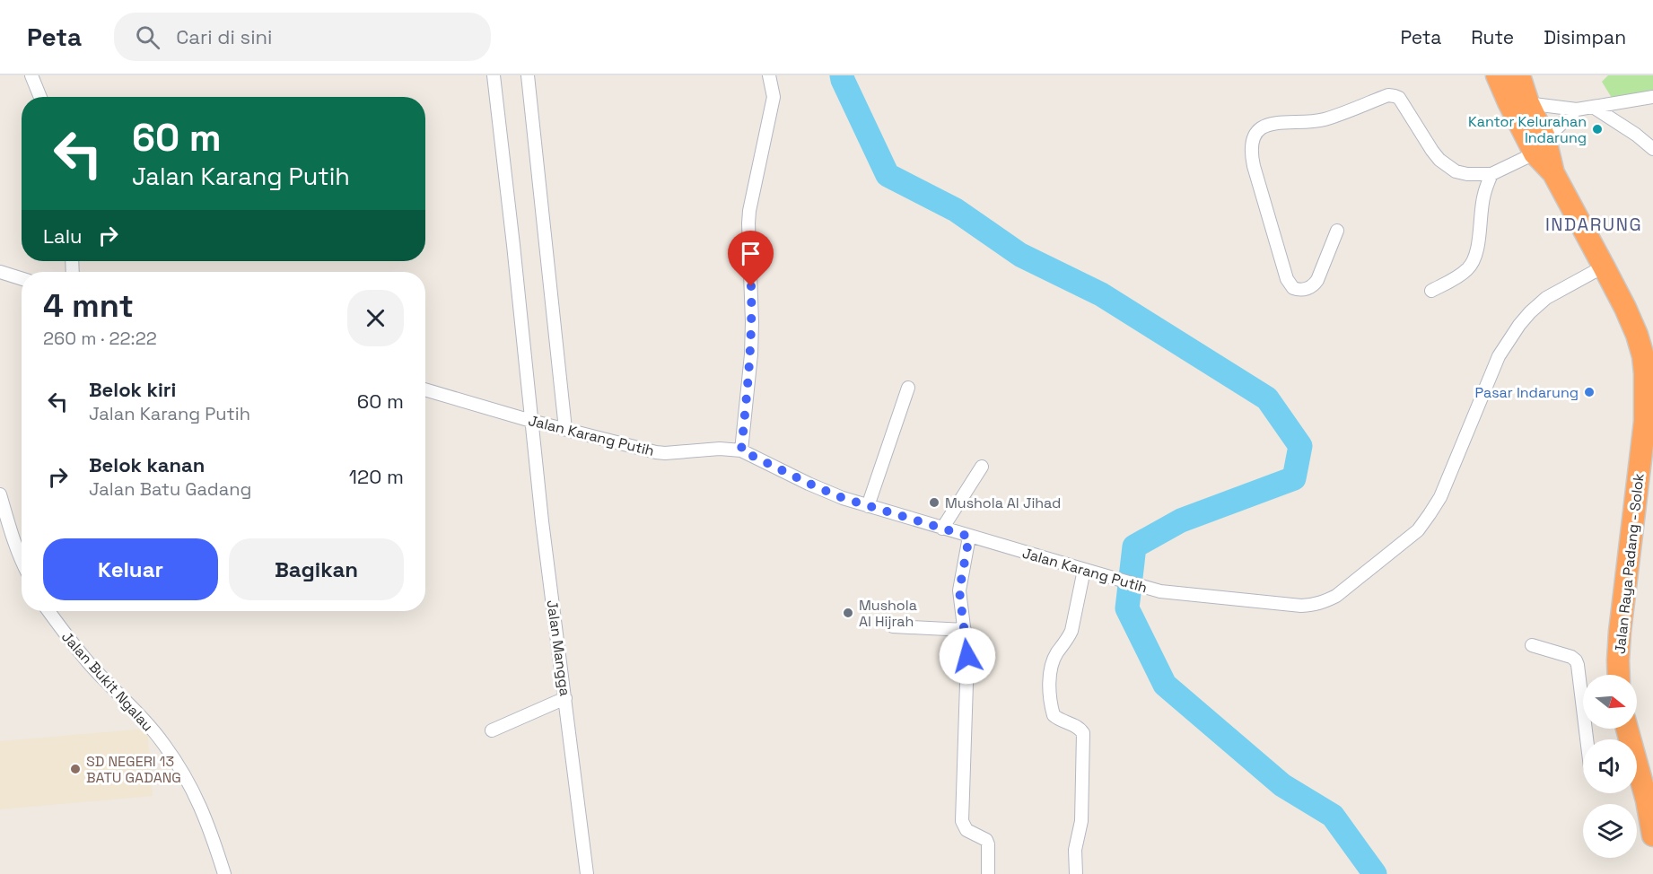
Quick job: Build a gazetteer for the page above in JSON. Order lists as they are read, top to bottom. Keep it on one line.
{"streets":{"highway":["Jalan Raya Padang - Solok"],"street":["Jalan Karang Putih","Jalan Mangga","Jalan Bukit Ngalau"]},"crossings":[["Jalan Karang Putih","Jalan Raya Padang - Solok"],["Jalan Karang Putih","Jalan Mangga"]],"districts":["INDARUNG"],"places":["Kantor Kelurahan Indarung","Pasar Indarung","Mushola Al Jihad","Mushola Al Hijrah","SD NEGERI 13 BATU GADANG"],"north":"right","page":{"header":"Peta","search":"Cari di sini","nav":["Peta","Rute","Disimpan"],"turn":["60 m","Jalan Karang Putih"],"then":"Lalu","heading":["4 mnt","260 m · 22:22"],"list":[{"name":"Belok kiri","note":"Jalan Karang Putih","value":"60 m"},{"name":"Belok kanan","note":"Jalan Batu Gadang","value":"120 m"}],"buttons":["Keluar","Bagikan"]}}
